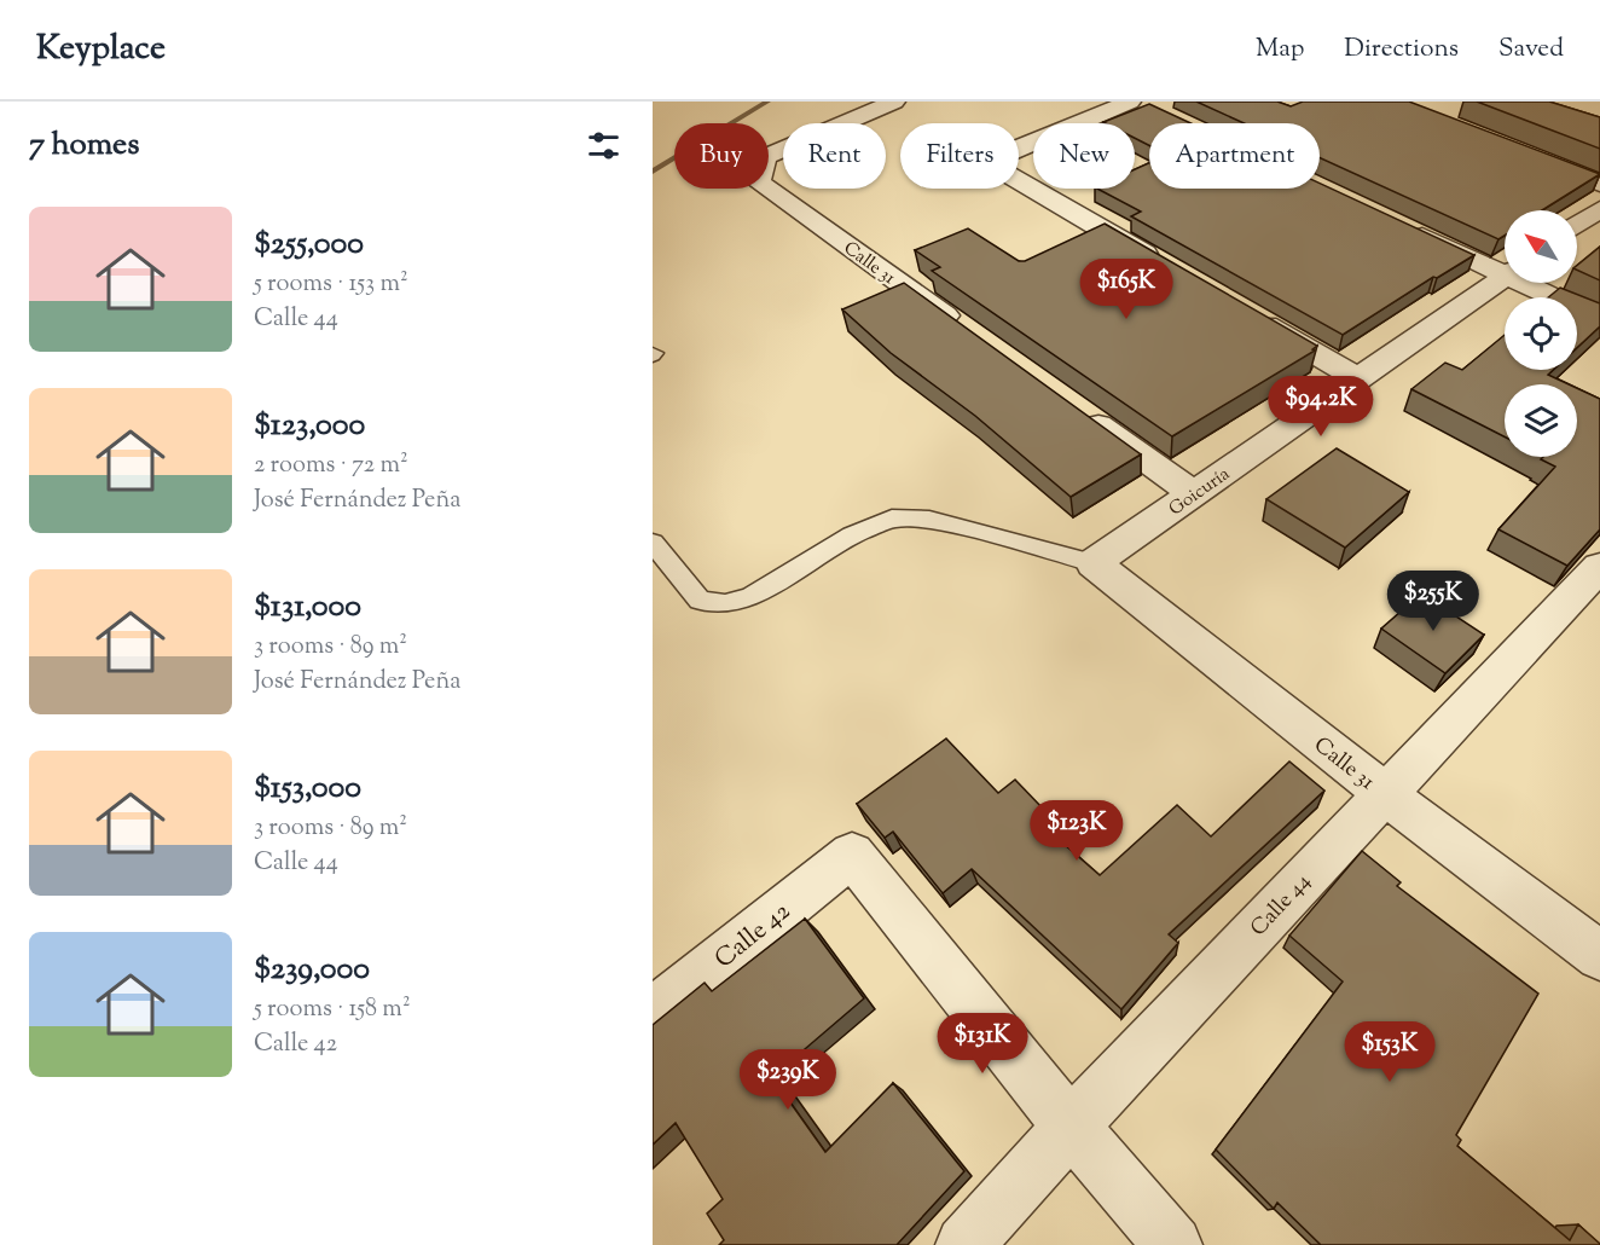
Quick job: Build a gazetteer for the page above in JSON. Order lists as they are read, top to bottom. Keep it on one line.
{"streets":{"street":["Calle 31","Goicuría","Calle 44","Calle 42"]},"crossings":[["Calle 31","Goicuría"],["Calle 31","Calle 44"],["Calle 44","Calle 42"]],"north":"top left","page":{"header":"Keyplace","nav":["Map","Directions","Saved"],"heading":"7 homes","chip":["Buy","Rent","Filters","New","Apartment"],"list":[{"name":"$255,000","note":"5 rooms · 153 m² · Calle 44"},{"name":"$123,000","note":"2 rooms · 72 m² · José Fernández Peña"},{"name":"$131,000","note":"3 rooms · 89 m² · José Fernández Peña"},{"name":"$153,000","note":"3 rooms · 89 m² · Calle 44"},{"name":"$239,000","note":"5 rooms · 158 m² · Calle 42"}],"price":["$165K","$94.2K","$255K","$123K","$131K","$153K","$239K"]}}
